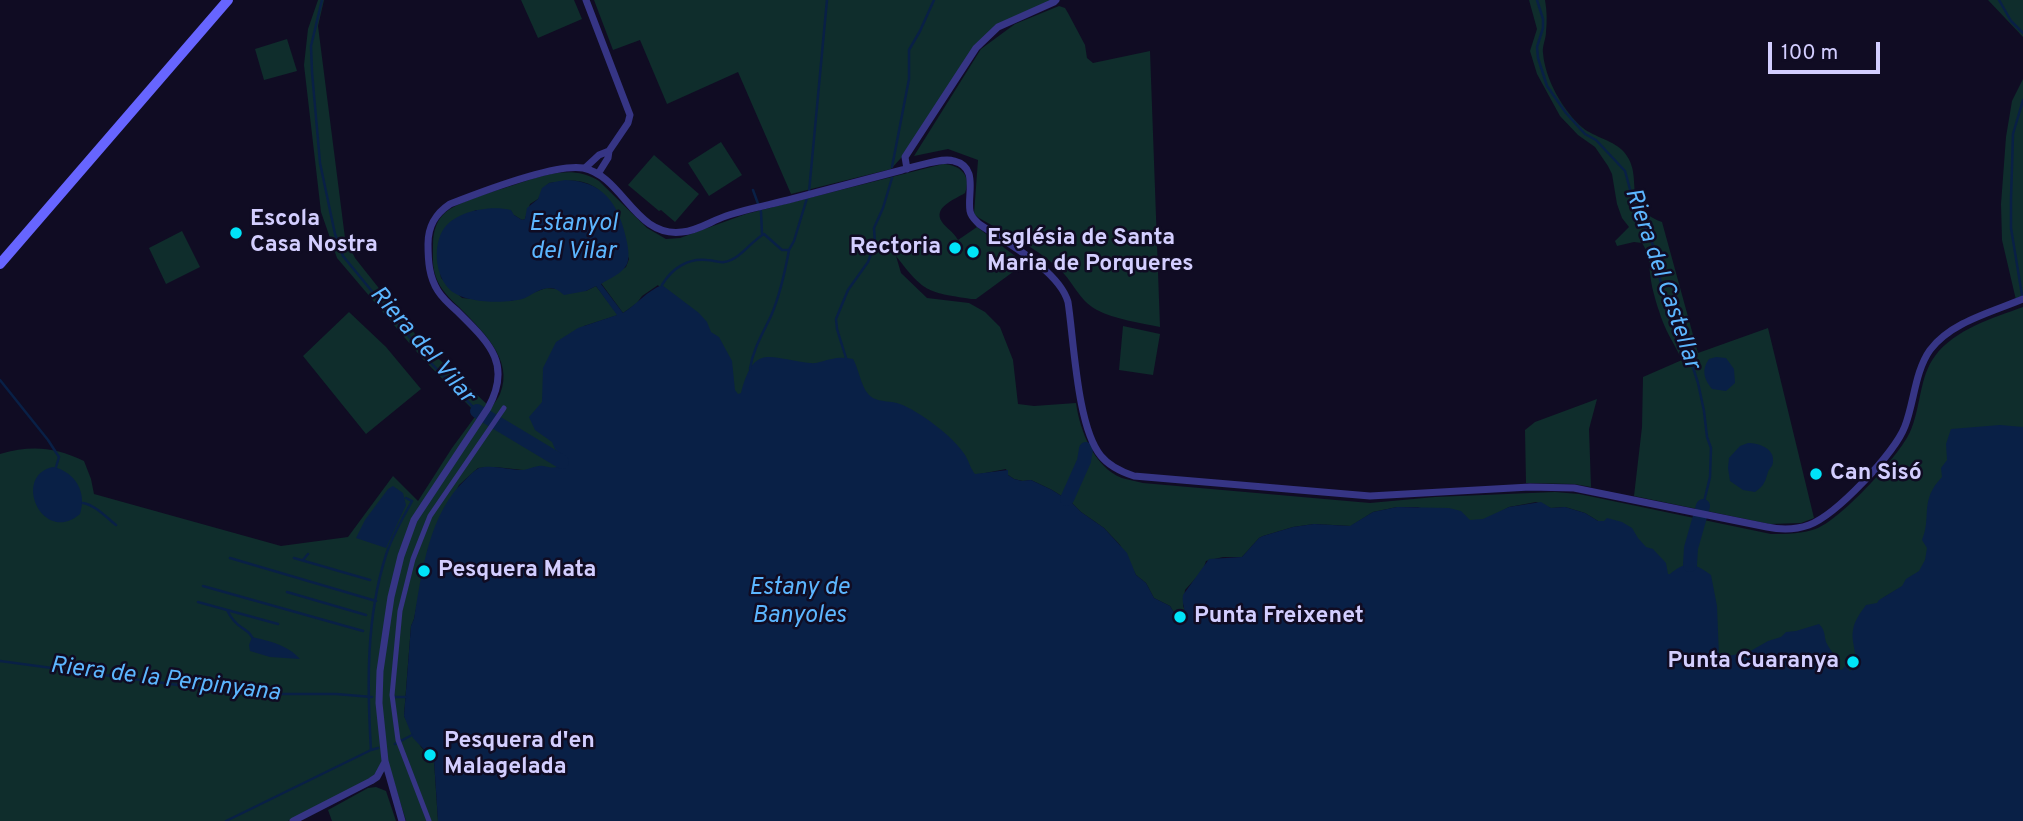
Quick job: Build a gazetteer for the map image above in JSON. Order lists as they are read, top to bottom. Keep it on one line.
{"water":["Estanyol del Vilar","Riera del Castellar","Riera del Vilar","Estany de Banyoles","Riera de la Perpinyana"],"places":["Escola Casa Nostra","Rectoria","Església de Santa Maria de Porqueres","Can Sisó","Pesquera Mata","Punta Freixenet","Punta Cuaranya","Pesquera d'en Malagelada"],"scale_bar":"100 m"}
